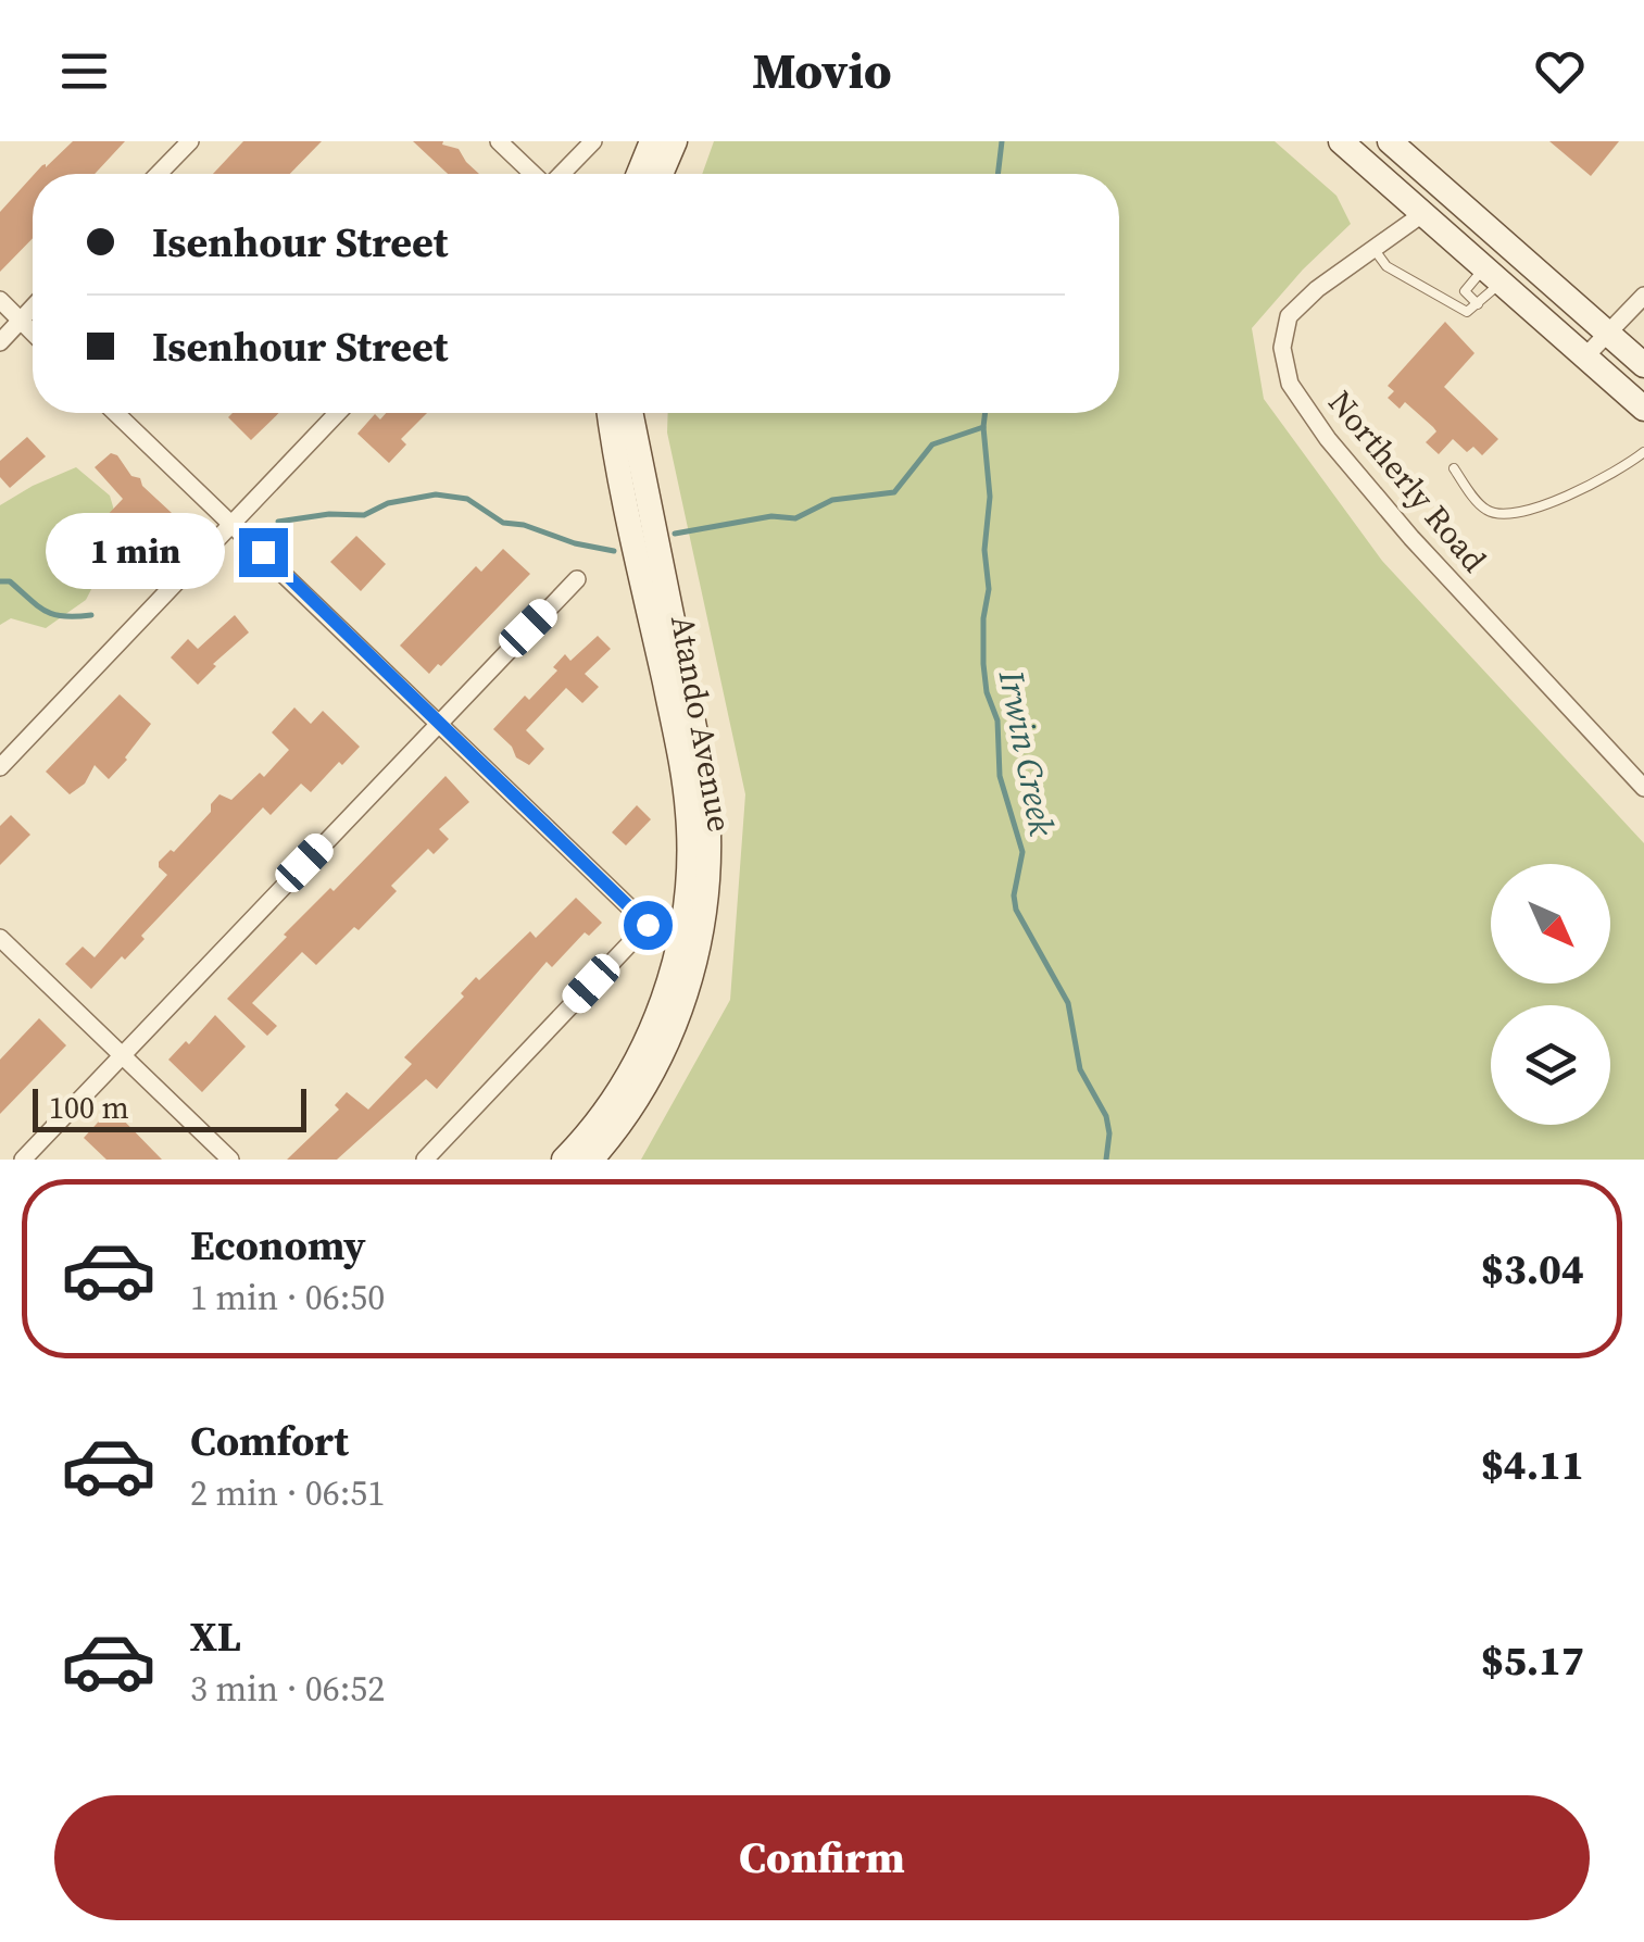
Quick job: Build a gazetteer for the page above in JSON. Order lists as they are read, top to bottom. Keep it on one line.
{"streets":{"main road":["Atando Avenue"],"street":["Northerly Road"]},"water":["Irwin Creek"],"scale_bar":"100 m","north":"bottom right","page":{"header":"Movio","banner":["Isenhour Street","Isenhour Street"],"bubble":"1 min","scale":"100 m","list":[{"name":"Economy","note":"1 min · 06:50","value":"$3.04"},{"name":"Comfort","note":"2 min · 06:51","value":"$4.11"},{"name":"XL","note":"3 min · 06:52","value":"$5.17"}],"buttons":"Confirm"}}
